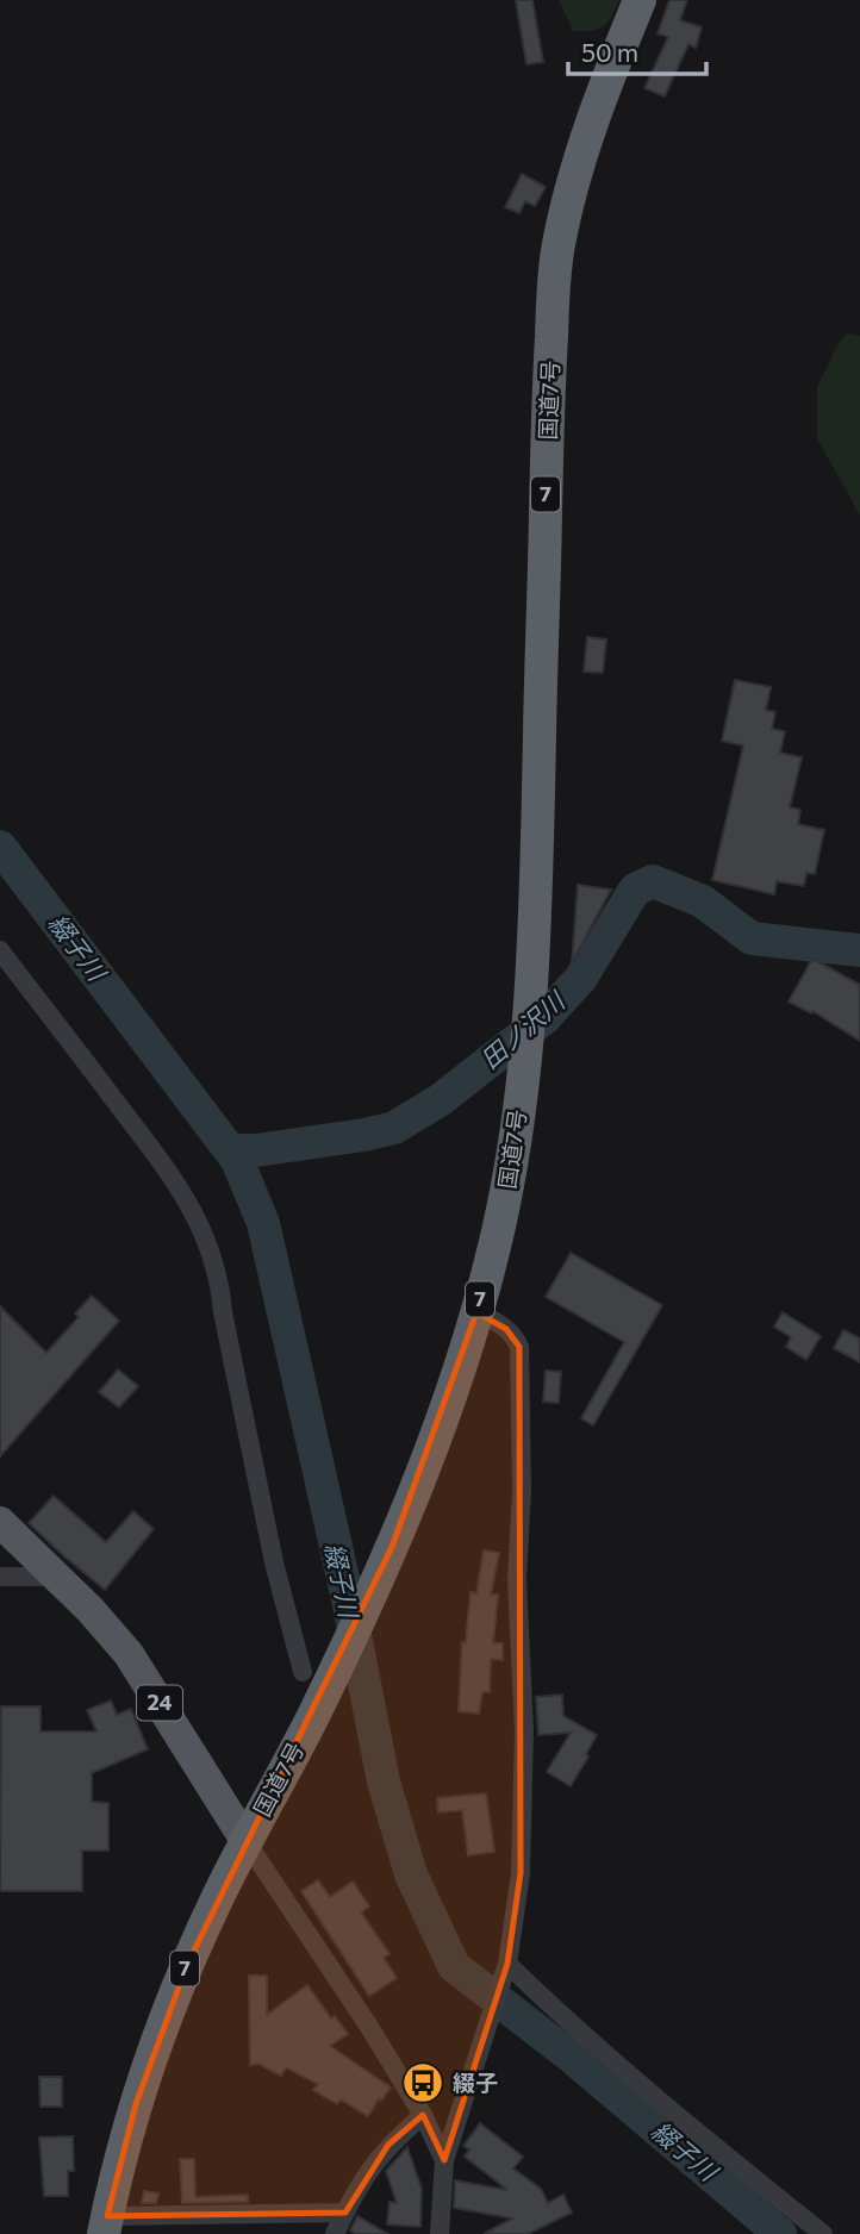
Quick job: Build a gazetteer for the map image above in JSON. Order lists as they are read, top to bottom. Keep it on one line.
{"streets":{"highway":["国道7号","7"],"main road":["24"]},"crossings":[["国道7号","24"]],"water":["綴子川","田ノ沢川"],"places":{"bus stop":["綴子"]},"scale_bar":"50 m"}
